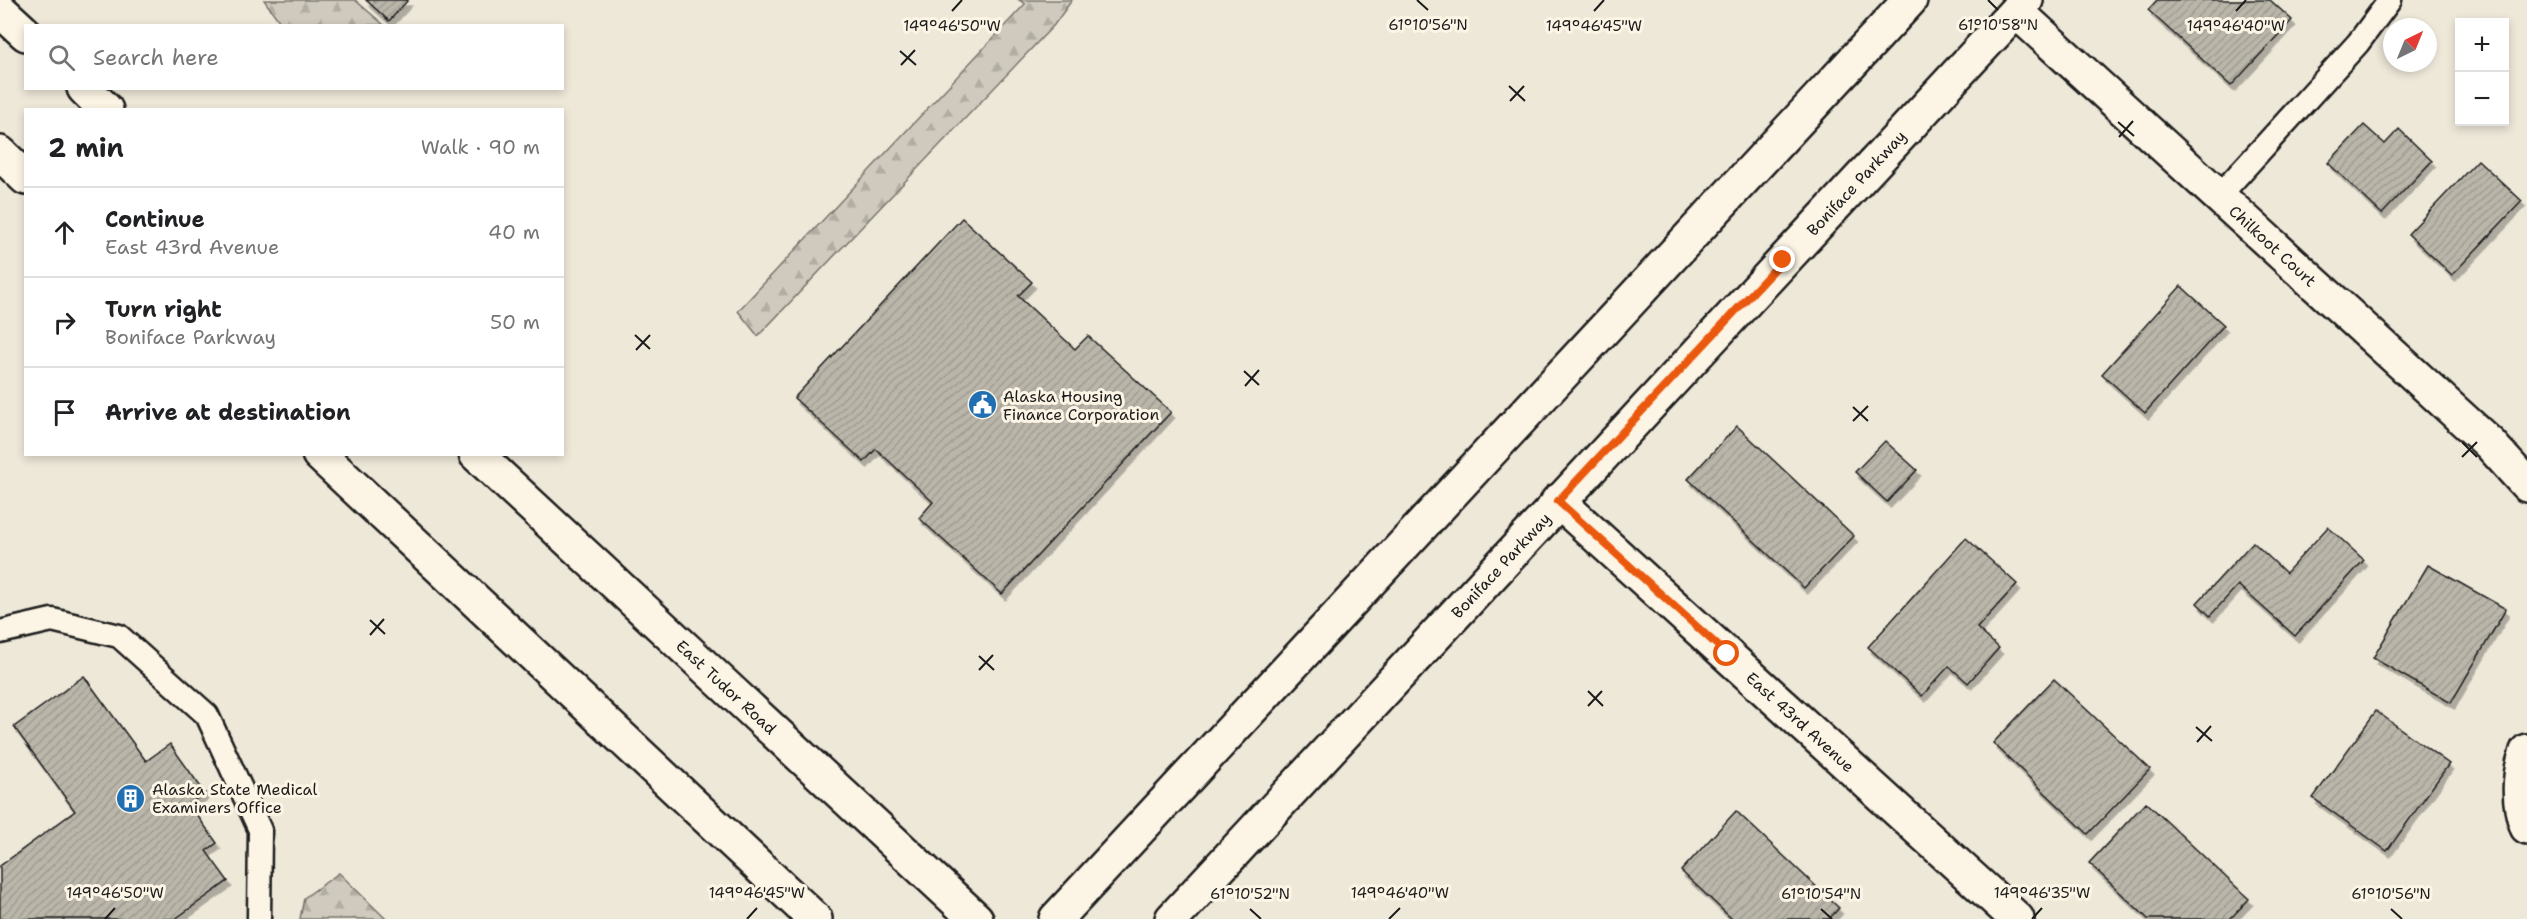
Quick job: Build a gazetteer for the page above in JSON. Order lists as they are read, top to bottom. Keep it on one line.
{"streets":{"main road":["Boniface Parkway","Chilkoot Court","East Tudor Road","East 43rd Avenue"]},"crossings":[["Boniface Parkway","Chilkoot Court"],["Boniface Parkway","East 43rd Avenue"]],"places":{"public building":["Alaska Housing Finance Corporation"],"building":["Alaska State Medical Examiners Office"]},"north":"top right","page":{"map_buttons":["+","−"],"search":"Search here","heading":["2 min","Walk · 90 m"],"list":[["Continue","East 43rd Avenue","40 m"],["Turn right","Boniface Parkway","50 m"],"Arrive at destination"]},"coordinates":["61°10'56\"N","61°10'58\"N","149°46'50\"W","149°46'45\"W","149°46'40\"W","149°46'35\"W","61°10'52\"N","61°10'54\"N"]}
